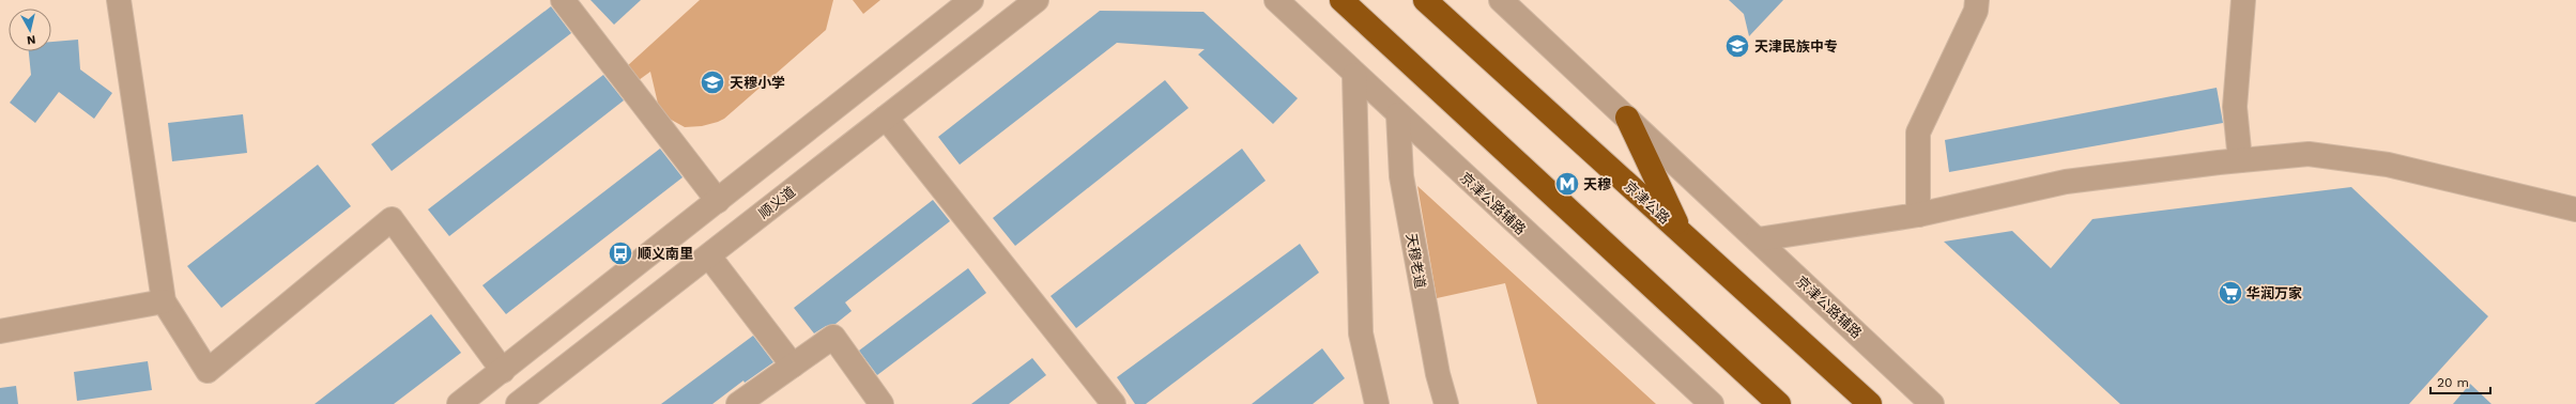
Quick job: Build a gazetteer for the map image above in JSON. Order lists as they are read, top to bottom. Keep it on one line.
{"streets":{"highway":["京津公路"],"street":["顺义道","京津公路辅路","天穆老道"]},"crossings":[["京津公路辅路","天穆老道"]],"places":{"school or university":["天津民族中专","天穆小学"],"metro station":["天穆"],"bus stop":["顺义南里"],"supermarket":["华润万家"]},"scale_bar":"20 m","north":"bottom"}
